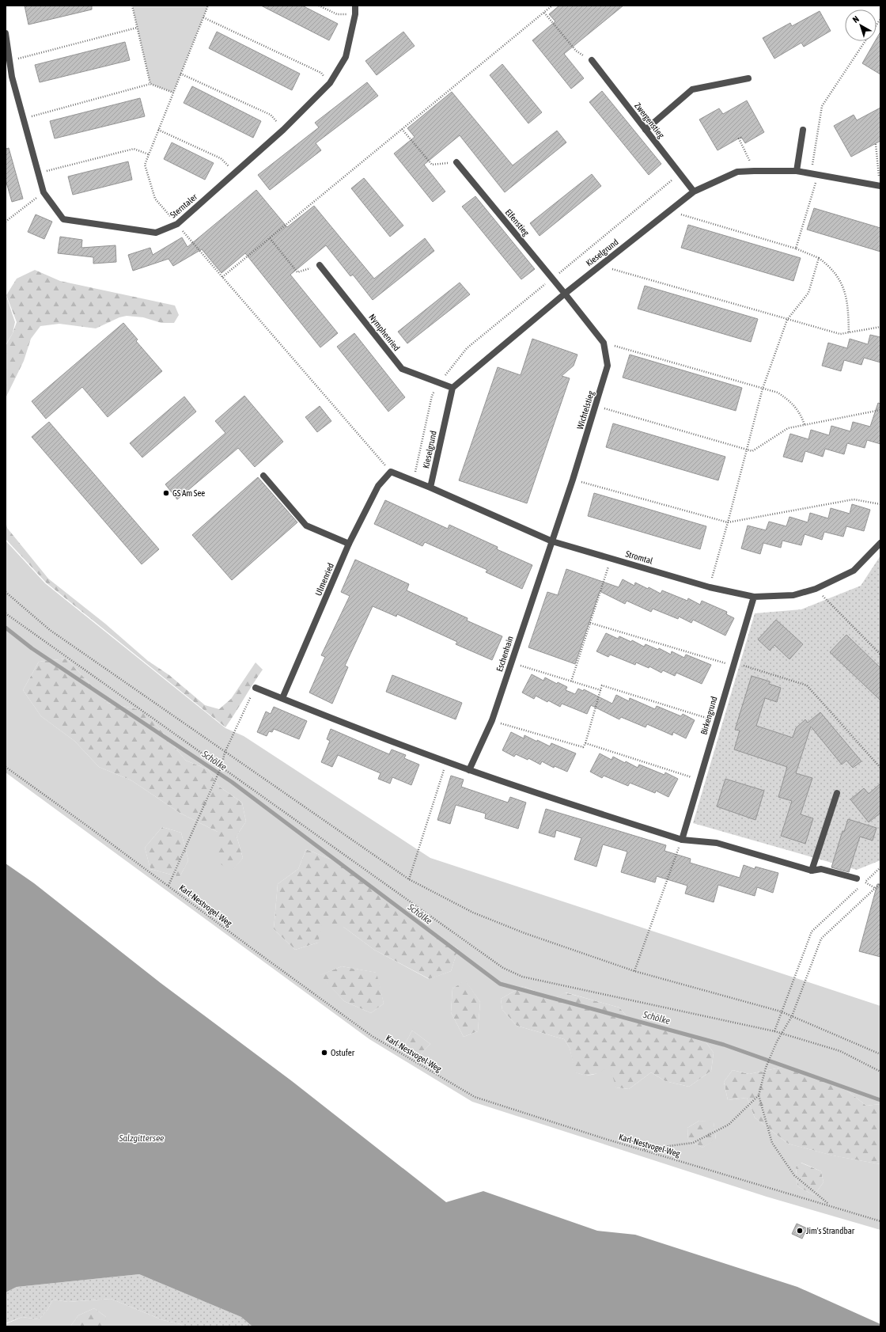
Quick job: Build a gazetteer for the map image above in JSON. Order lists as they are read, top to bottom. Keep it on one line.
{"streets":{"street":["Zwergenstieg","Sterntaler","Elfenstieg","Kieselgrund","Nymphenried","Wichtelstieg","Stromtal","Ulmenried","Eschenhain","Birkengrund"],"path":["Karl-Nestvogel-Weg"]},"crossings":[["Zwergenstieg","Kieselgrund"],["Elfenstieg","Kieselgrund"],["Elfenstieg","Wichtelstieg"],["Kieselgrund","Nymphenried"],["Kieselgrund","Wichtelstieg"],["Kieselgrund","Stromtal"],["Wichtelstieg","Stromtal"],["Wichtelstieg","Eschenhain"],["Stromtal","Ulmenried"],["Stromtal","Eschenhain"],["Stromtal","Birkengrund"]],"water":["Schölke","Salzgittersee"],"places":["GS Am See","Ostufer","Jim's Strandbar"],"north":"top left"}
